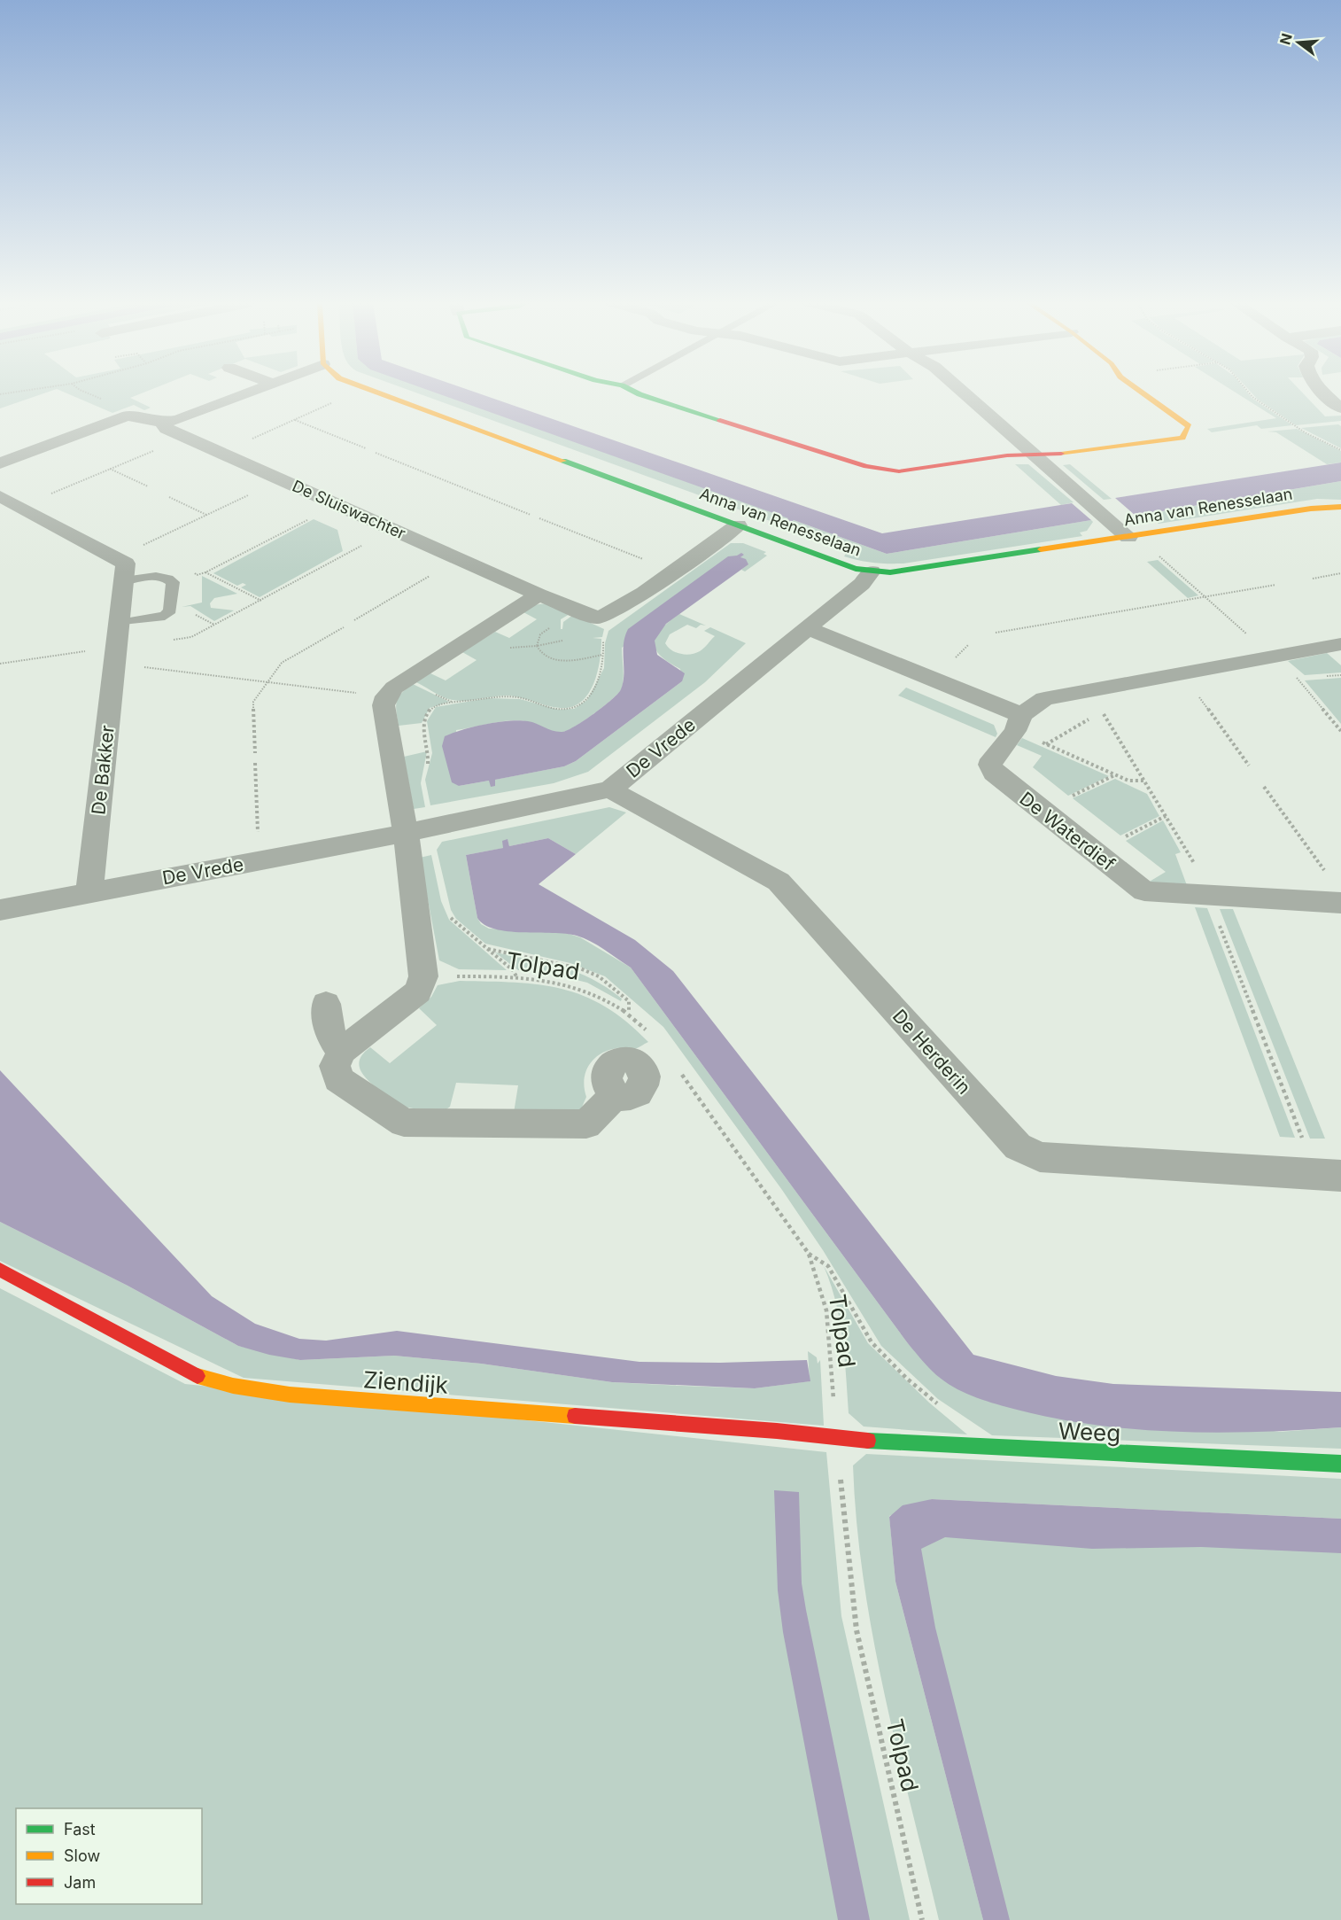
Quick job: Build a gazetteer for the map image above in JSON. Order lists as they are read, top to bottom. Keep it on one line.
{"streets":{"street":["Anna van Renesselaan","De Sluiswachter","De Vrede","De Bakker","De Waterdief","De Herderin","Ziendijk","Weeg"],"path":["Tolpad"]},"crossings":[["Anna van Renesselaan","De Vrede"],["De Vrede","De Bakker"],["De Vrede","De Herderin"],["Tolpad","Ziendijk"],["Tolpad","Weeg"],["Ziendijk","Weeg"]],"legend":["Fast","Slow","Jam"],"north":"left"}
